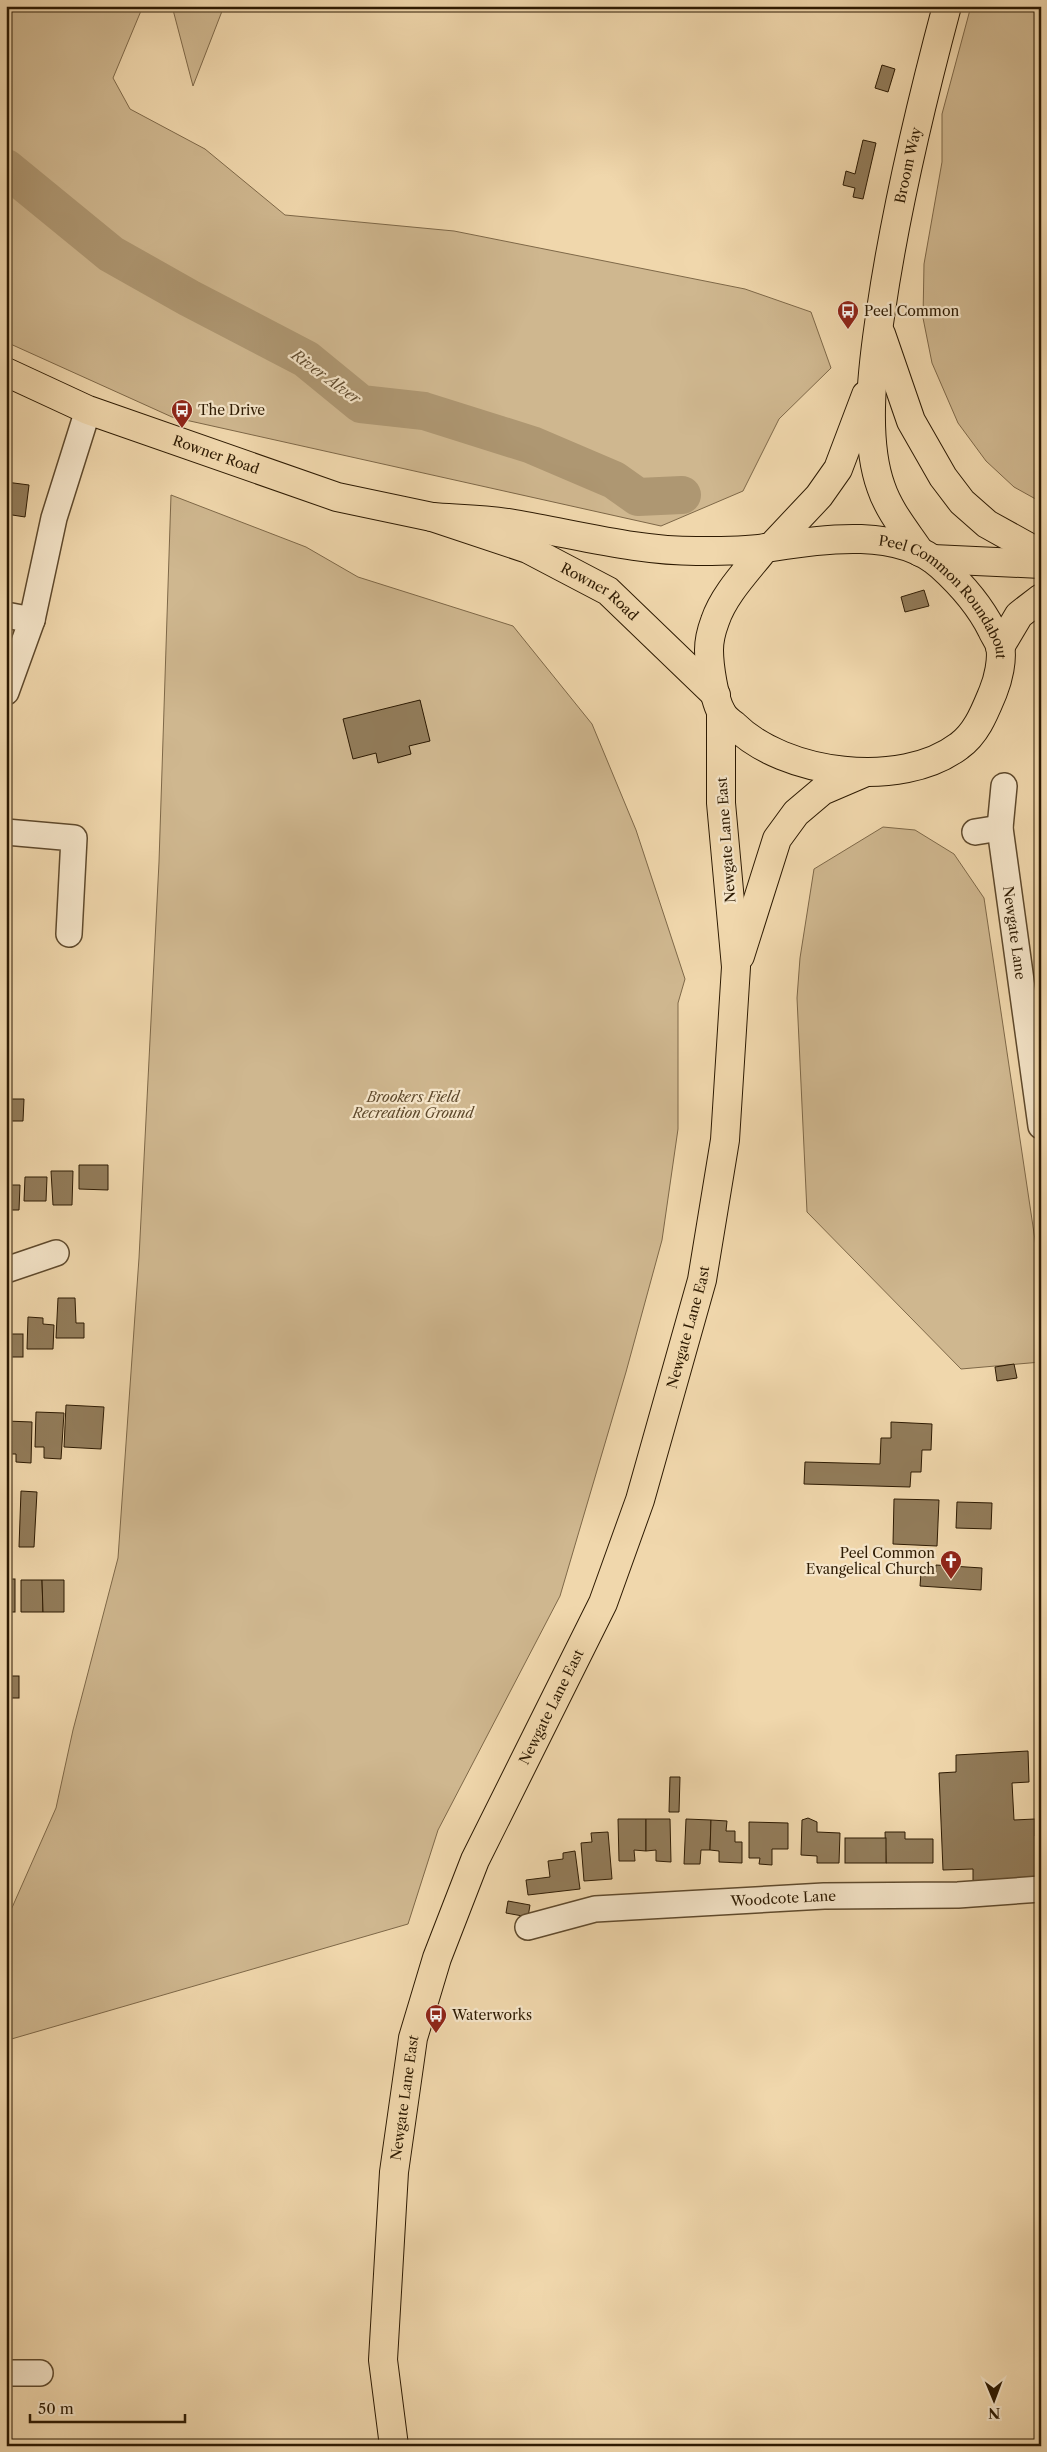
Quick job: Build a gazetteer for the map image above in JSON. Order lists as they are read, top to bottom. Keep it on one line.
{"streets":{"main road":["Broom Way","Rowner Road","Peel Common Roundabout","Newgate Lane East"],"street":["Newgate Lane","Woodcote Lane"]},"crossings":[["Broom Way","Rowner Road"],["Broom Way","Peel Common Roundabout"],["Rowner Road","Peel Common Roundabout"],["Rowner Road","Newgate Lane East"],["Peel Common Roundabout","Newgate Lane East"]],"water":["River Alver"],"parks":["Brookers Field Recreation Ground"],"places":{"bus stop":["Peel Common","The Drive","Waterworks"],"church":["Peel Common Evangelical Church"]},"scale_bar":"50 m","north":"bottom"}
